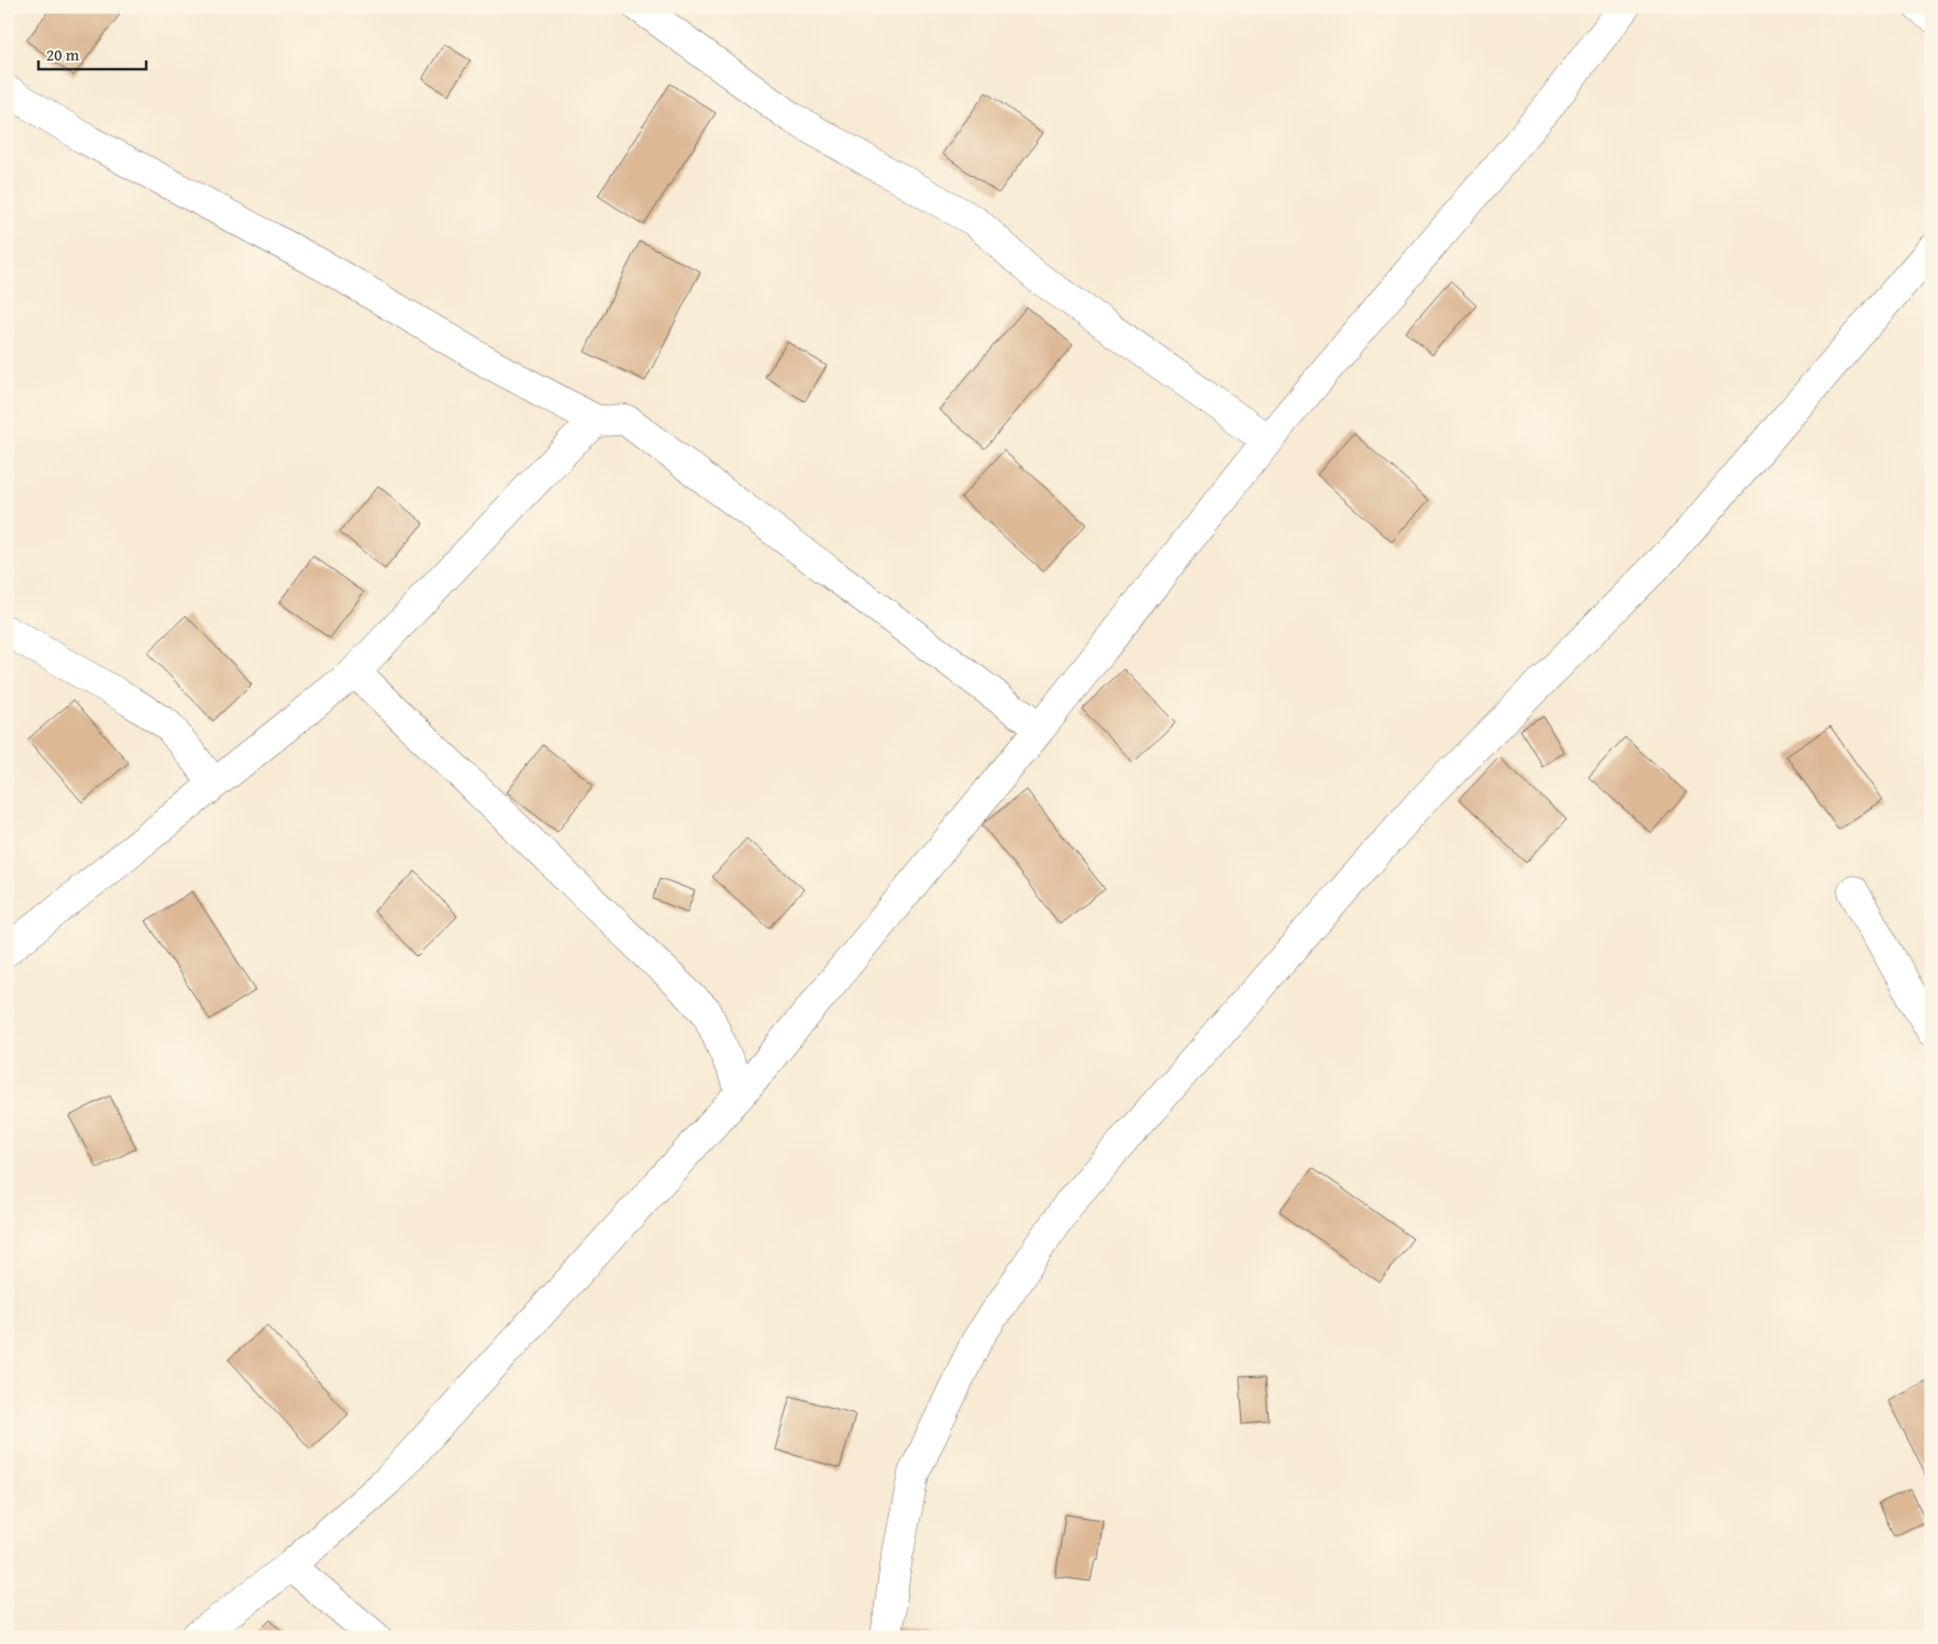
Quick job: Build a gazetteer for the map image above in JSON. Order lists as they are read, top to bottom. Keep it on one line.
{"scale_bar":"20 m"}
